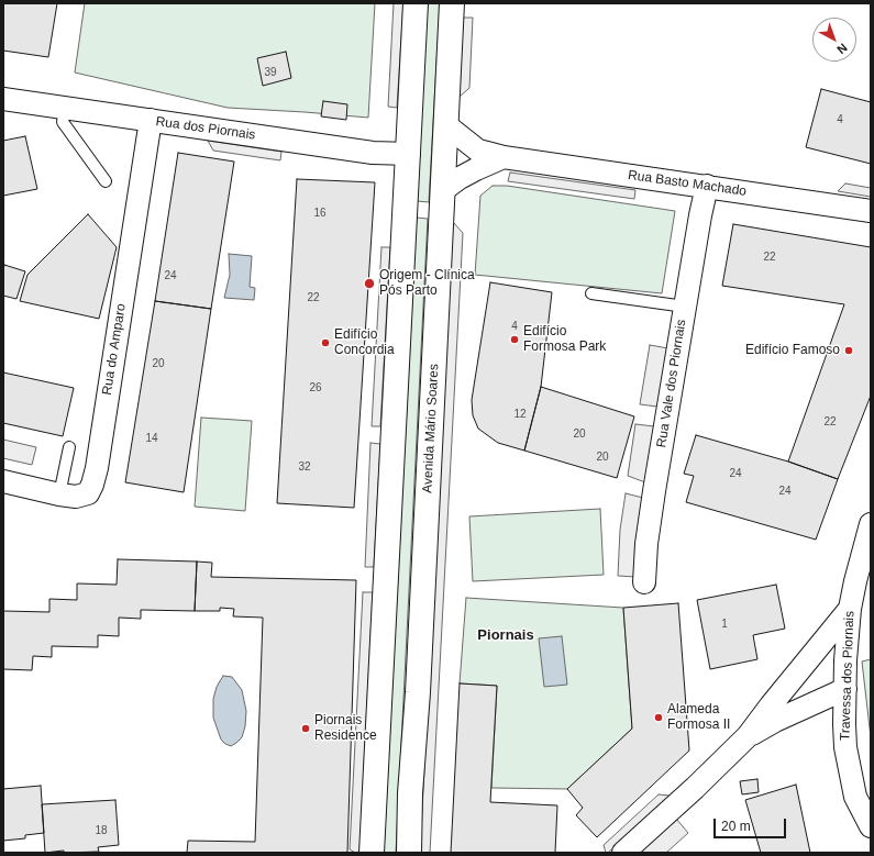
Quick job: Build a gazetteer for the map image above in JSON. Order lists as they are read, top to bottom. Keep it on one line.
{"streets":{"main road":["Avenida Mário Soares"],"street":["Rua dos Piornais","Rua Basto Machado","Rua do Amparo","Rua Vale dos Piornais","Travessa dos Piornais"]},"crossings":[["Rua dos Piornais","Rua do Amparo"],["Rua Basto Machado","Rua Vale dos Piornais"],["Rua Basto Machado","Avenida Mário Soares"]],"districts":["Piornais"],"places":["Origem - Clínica Pós Parto","Edifício Formosa Park","Edifício Concordia","Edifício Famoso","Alameda Formosa II","Piornais Residence"],"house_numbers":["39","4","16","22","24","22","4","20","26","12","22","20","14","20","32","24","24","1","18"],"scale_bar":"20 m","north":"bottom right"}
